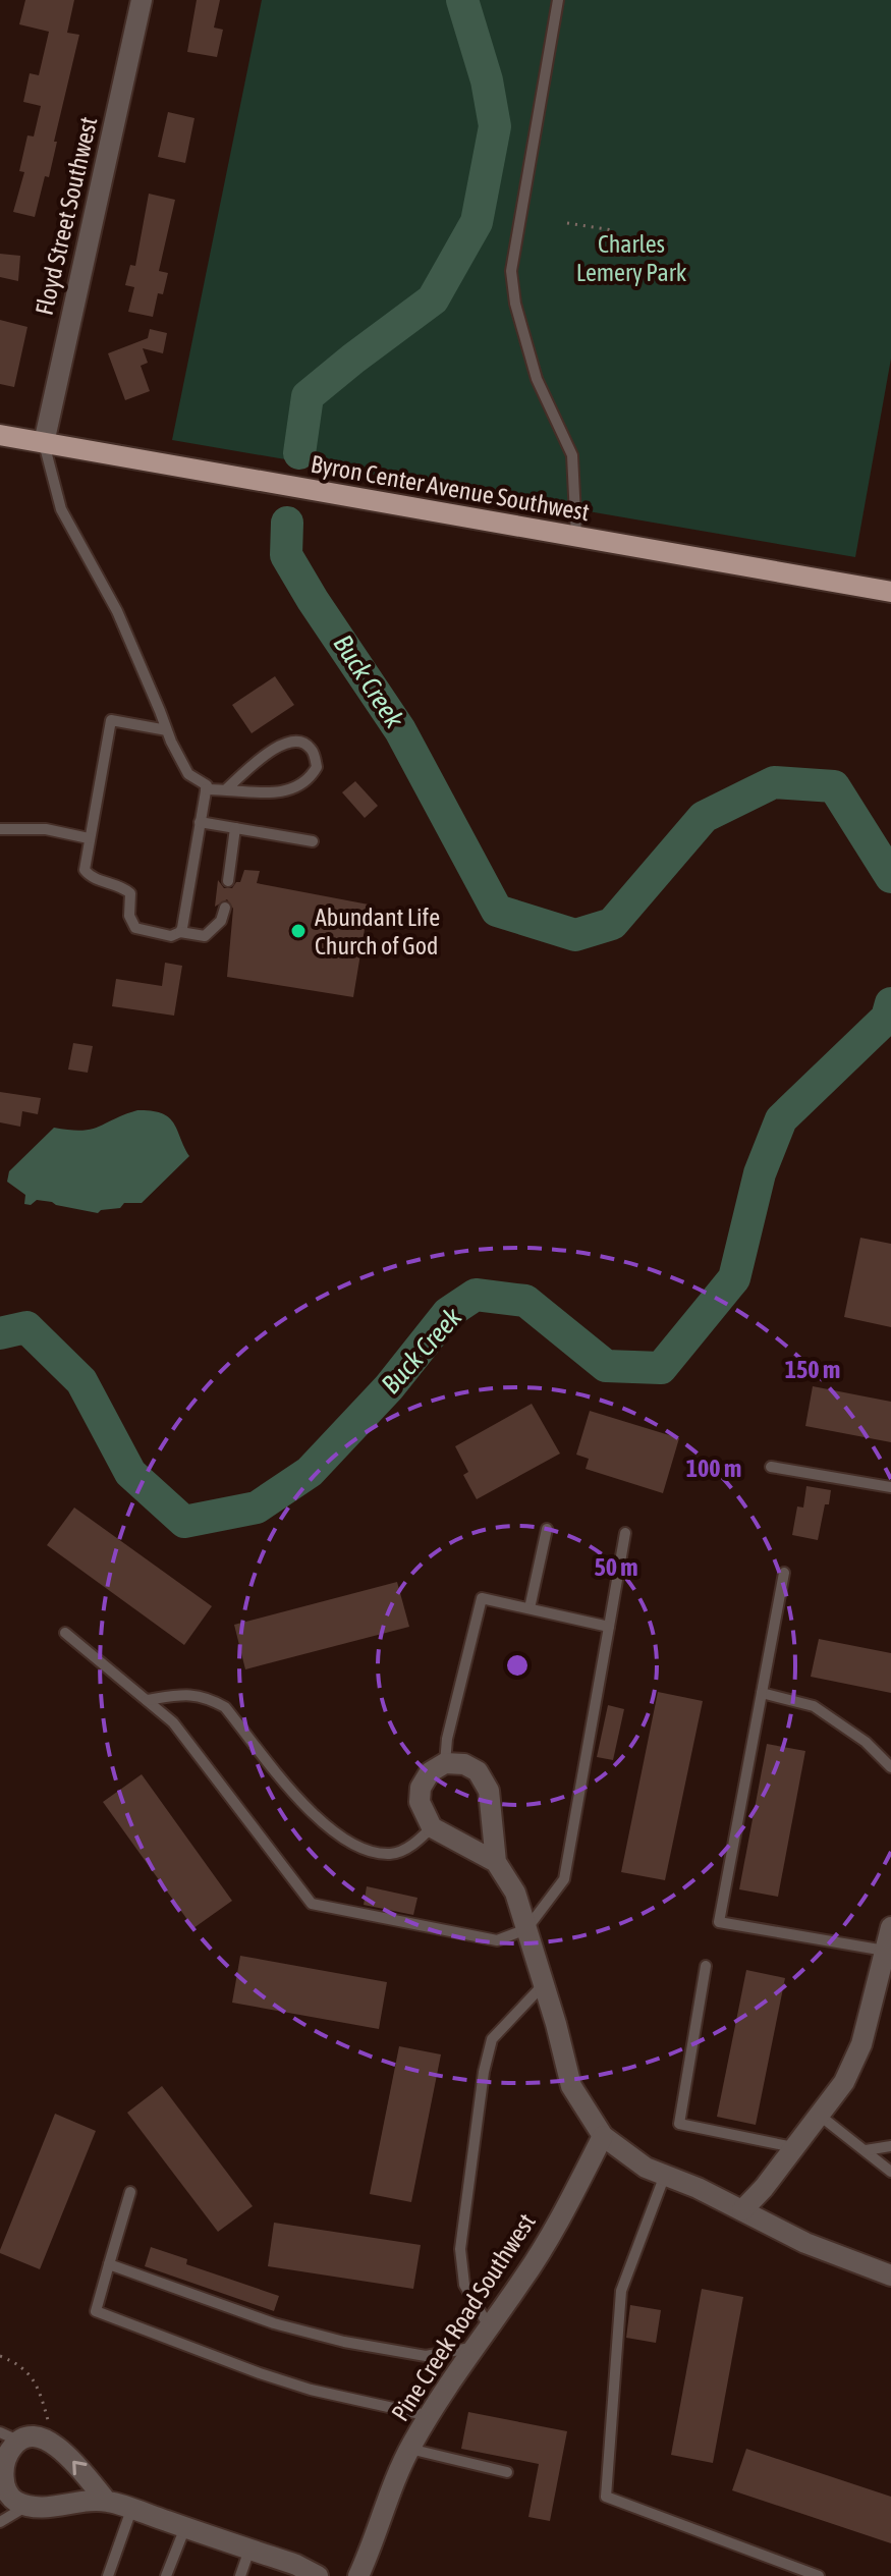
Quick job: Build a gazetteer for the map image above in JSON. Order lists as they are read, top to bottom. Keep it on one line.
{"streets":{"main road":["Byron Center Avenue Southwest"],"street":["Floyd Street Southwest","Pine Creek Road Southwest"]},"crossings":[["Floyd Street Southwest","Byron Center Avenue Southwest"]],"water":["Buck Creek"],"parks":["Charles Lemery Park"],"places":["Abundant Life Church of God"],"rings":["150 m","100 m","50 m"]}
